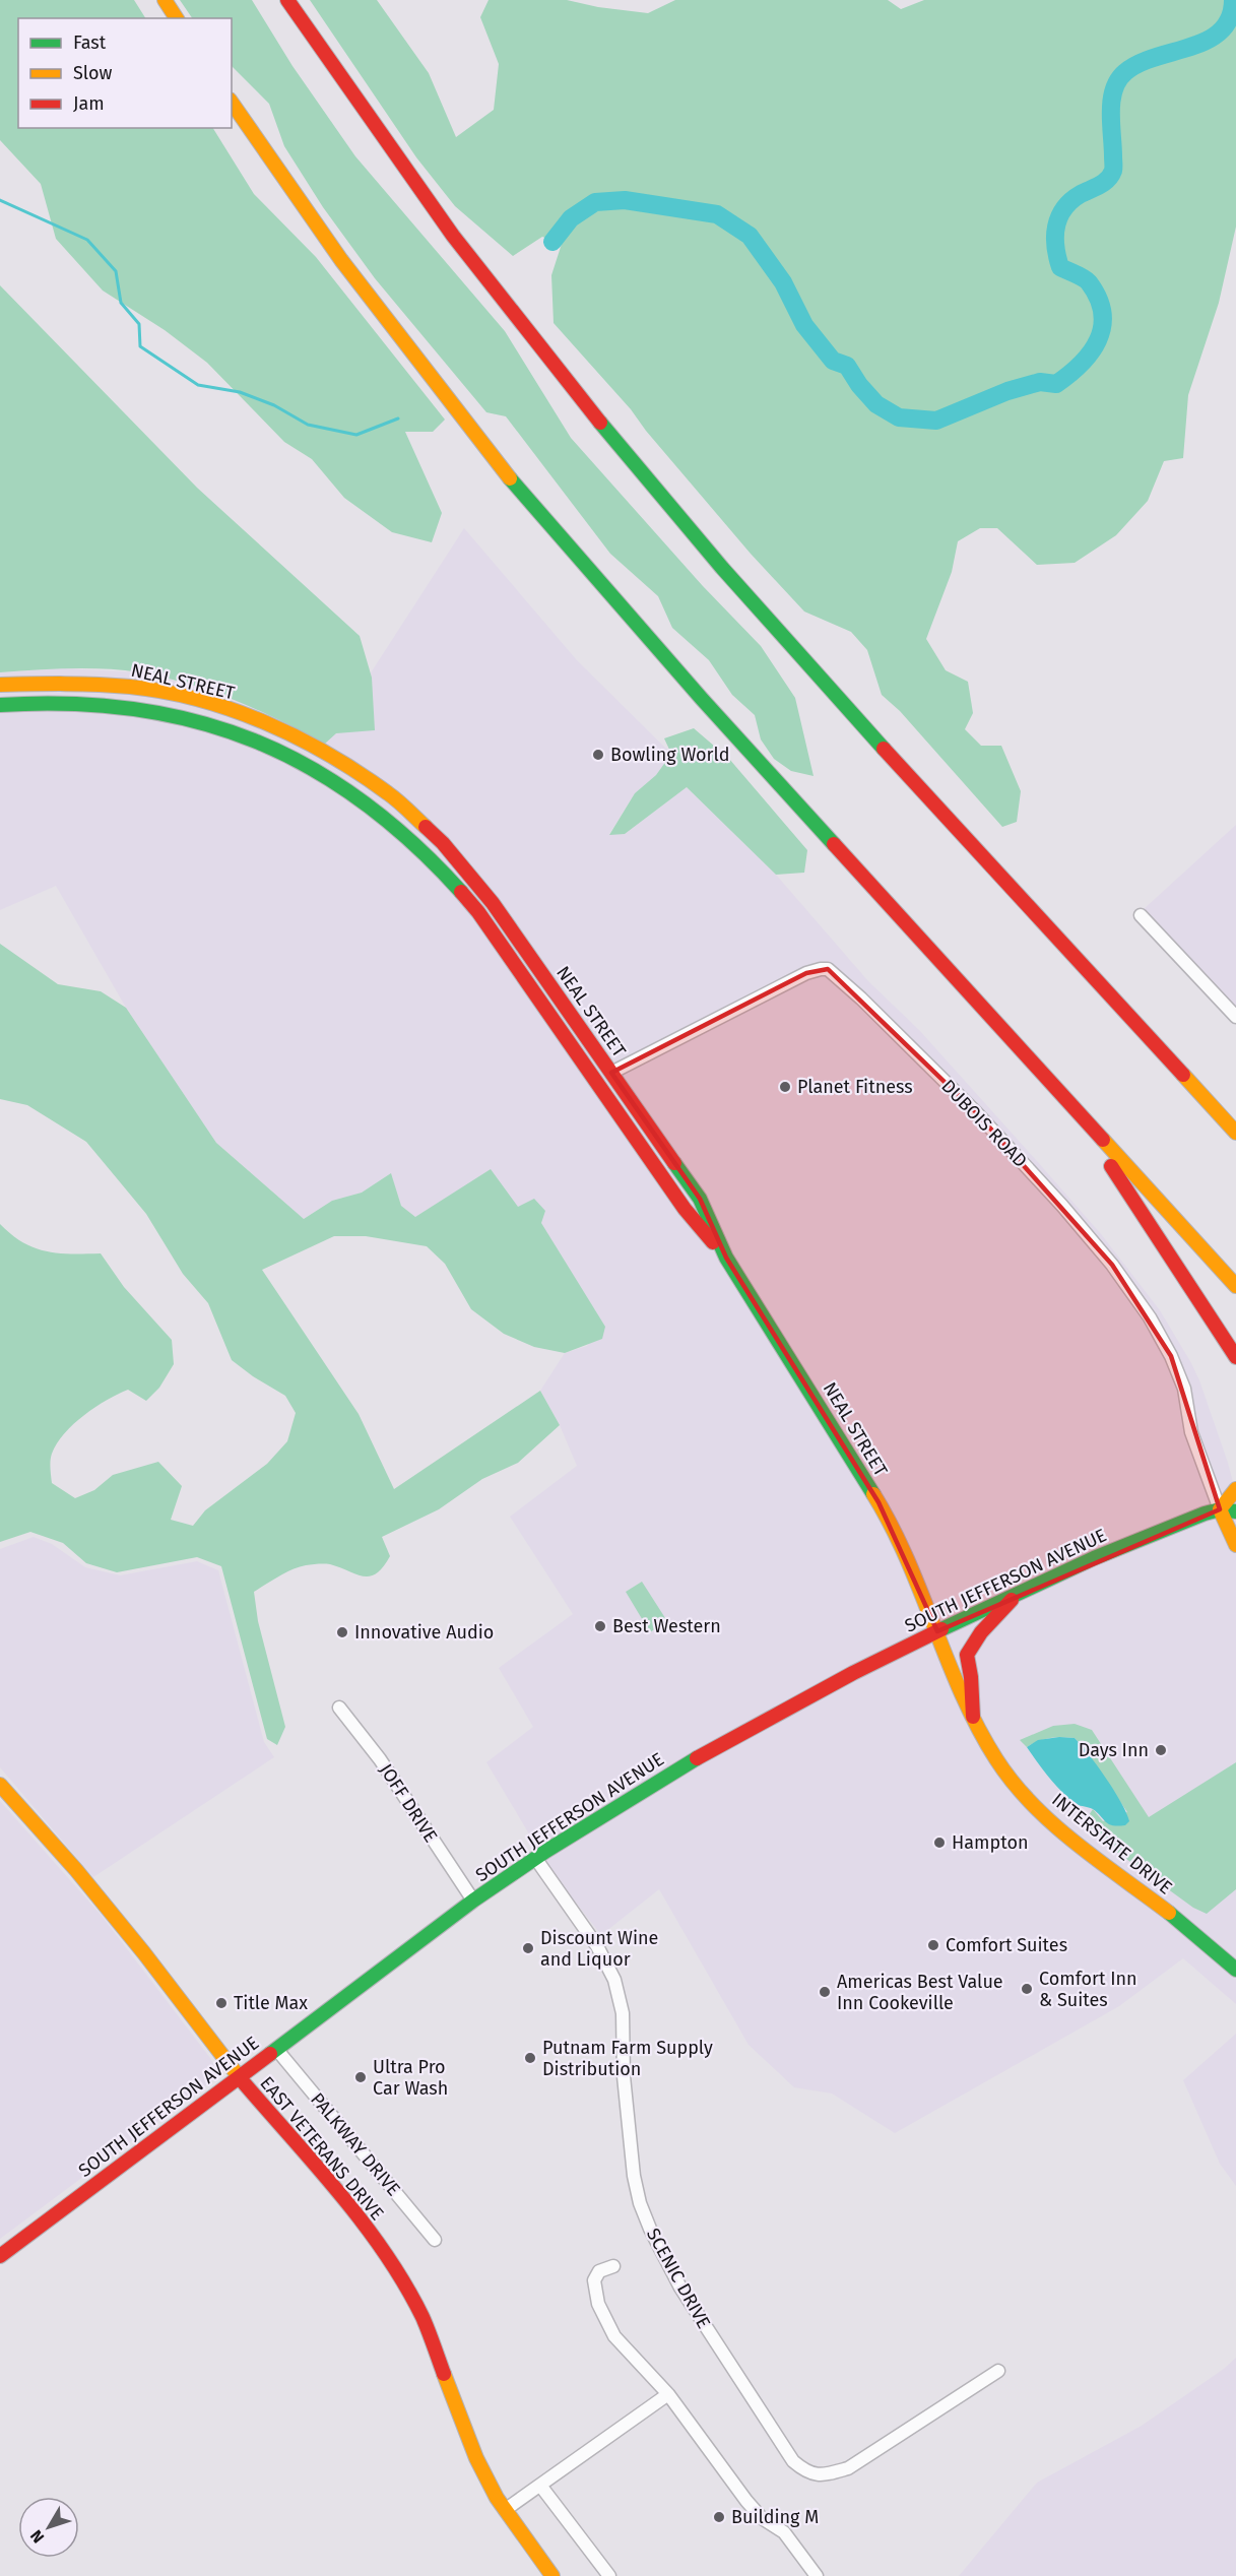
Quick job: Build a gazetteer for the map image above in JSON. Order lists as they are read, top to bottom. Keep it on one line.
{"streets":{"main road":["NEAL STREET","SOUTH JEFFERSON AVENUE","INTERSTATE DRIVE","EAST VETERANS DRIVE"],"street":["DUBOIS ROAD","JOFF DRIVE","PALKWAY DRIVE","SCENIC DRIVE"]},"crossings":[["NEAL STREET","DUBOIS ROAD"],["NEAL STREET","SOUTH JEFFERSON AVENUE"],["NEAL STREET","INTERSTATE DRIVE"],["DUBOIS ROAD","SOUTH JEFFERSON AVENUE"],["SOUTH JEFFERSON AVENUE","JOFF DRIVE"],["SOUTH JEFFERSON AVENUE","INTERSTATE DRIVE"],["SOUTH JEFFERSON AVENUE","PALKWAY DRIVE"],["SOUTH JEFFERSON AVENUE","EAST VETERANS DRIVE"],["SOUTH JEFFERSON AVENUE","SCENIC DRIVE"]],"places":["Bowling World","Planet Fitness","Best Western","Innovative Audio","Days Inn","Hampton","Comfort Suites","Discount Wine and Liquor","Comfort Inn & Suites","Americas Best Value Inn Cookeville","Title Max","Putnam Farm Supply Distribution","Ultra Pro Car Wash","Building M"],"legend":["Fast","Slow","Jam"],"north":"bottom left"}
